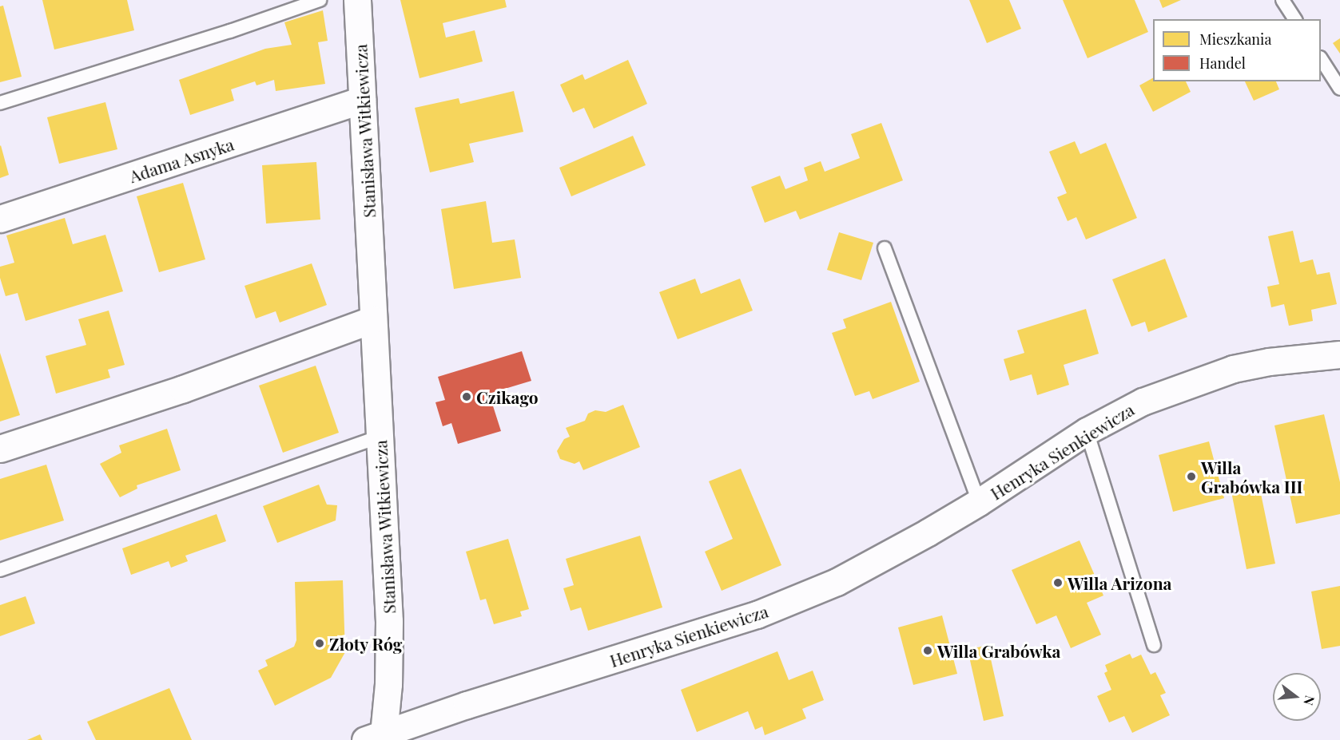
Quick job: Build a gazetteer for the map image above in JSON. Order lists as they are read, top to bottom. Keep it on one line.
{"streets":{"street":["Stanisława Witkiewicza","Adama Asnyka","Henryka Sienkiewicza"]},"crossings":[["Stanisława Witkiewicza","Adama Asnyka"],["Stanisława Witkiewicza","Henryka Sienkiewicza"]],"places":["Czikago","Willa Grabówka III","Willa Arizona","Złoty Róg","Willa Grabówka"],"legend":["Mieszkania","Handel"],"north":"right"}
